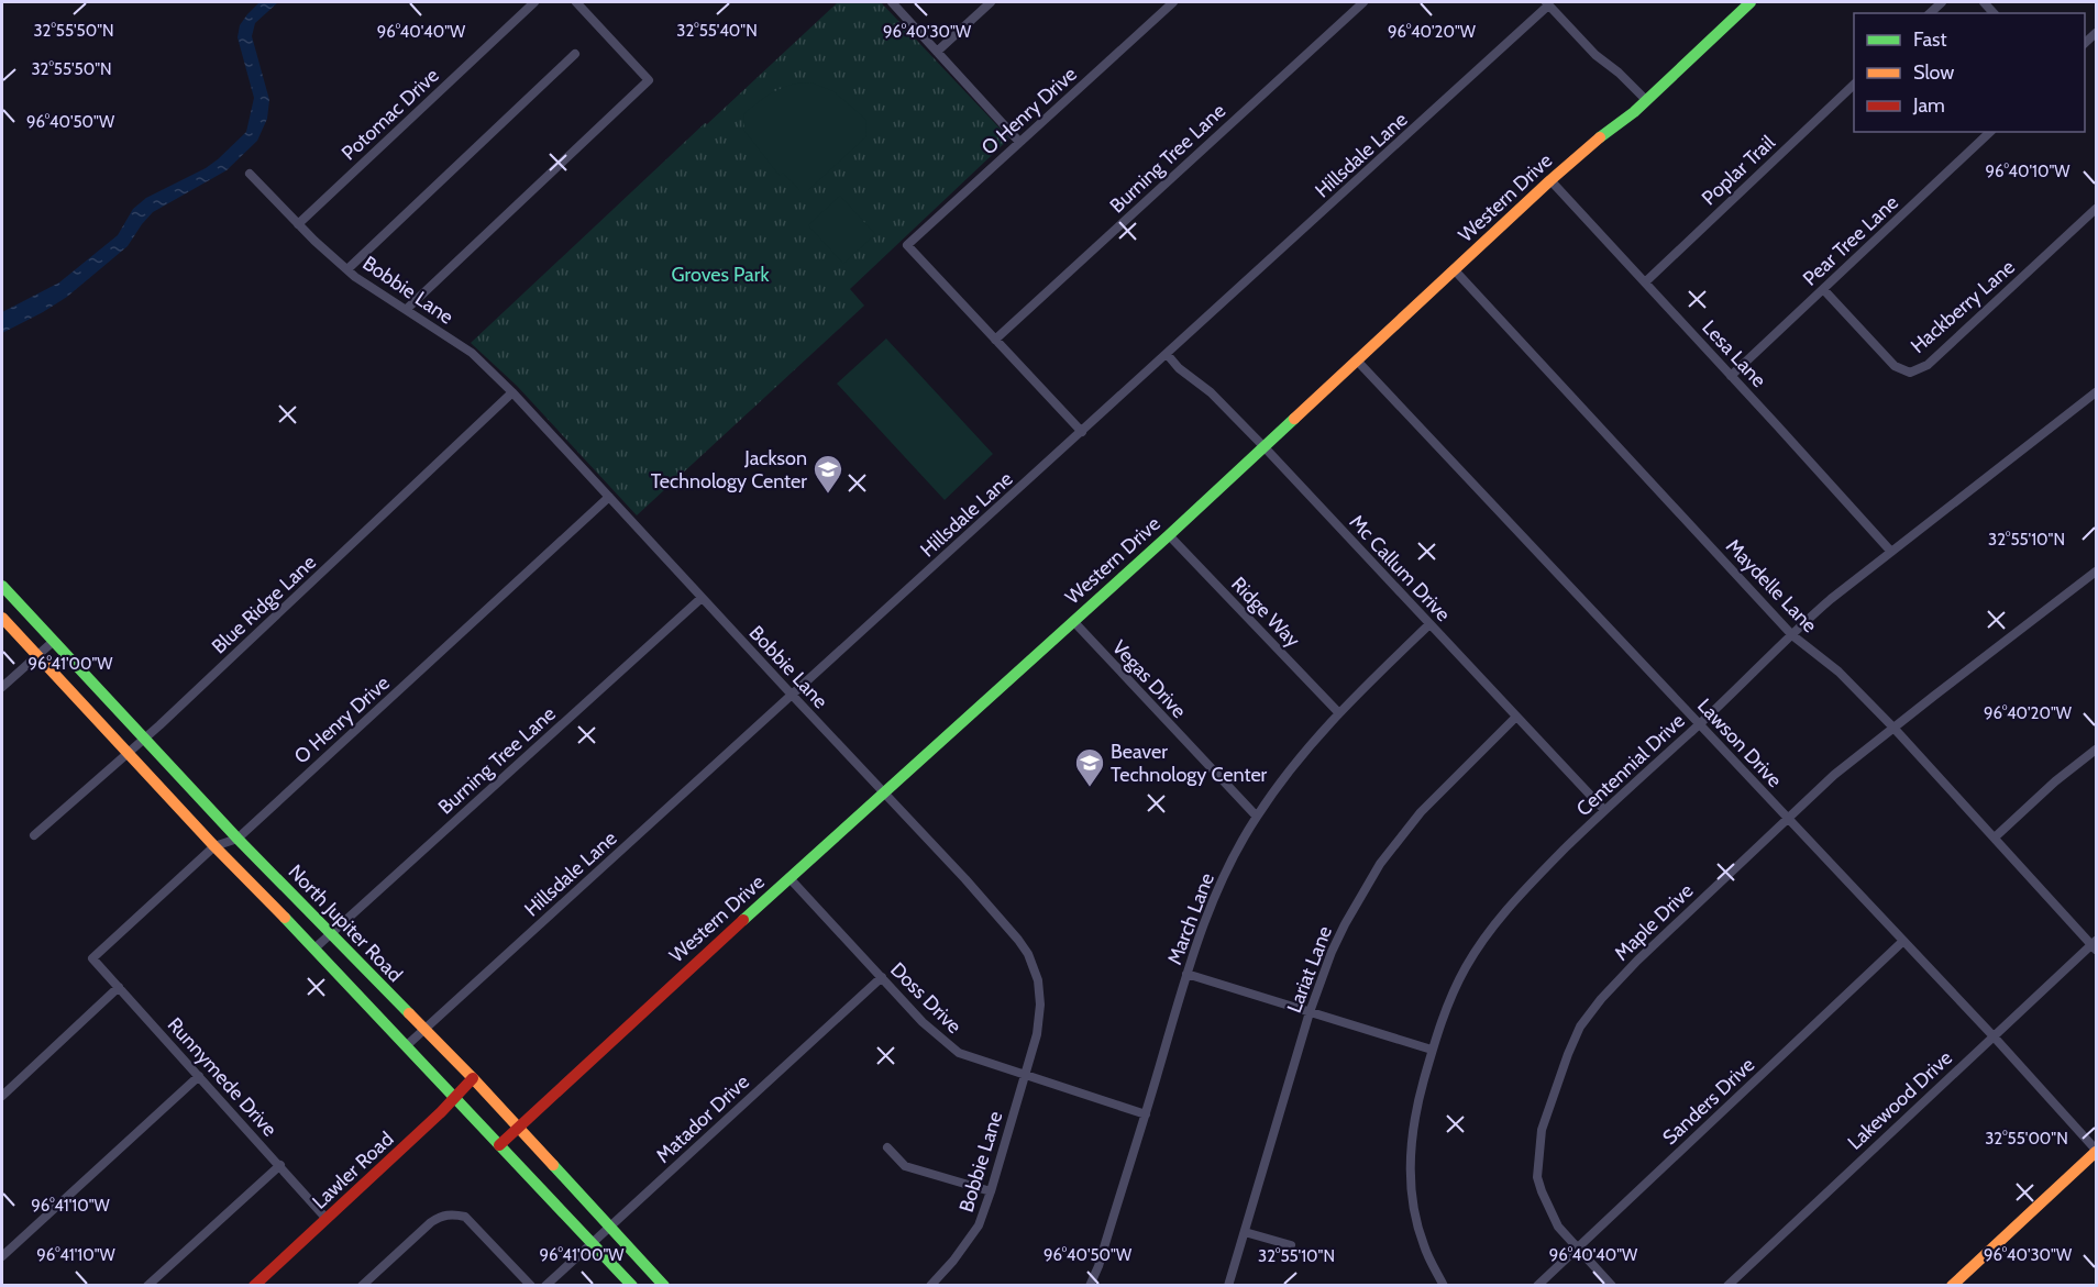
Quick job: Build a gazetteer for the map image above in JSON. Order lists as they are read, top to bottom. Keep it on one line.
{"streets":{"main road":["Western Drive","North Jupiter Road","Lawler Road"],"street":["O Henry Drive","Potomac Drive","Hillsdale Lane","Burning Tree Lane","Poplar Trail","Pear Tree Lane","Bobbie Lane","Hackberry Lane","Lesa Lane","Mc Callum Drive","Maydelle Lane","Blue Ridge Lane","Ridge Way","Vegas Drive","Lawson Drive","Centennial Drive","March Lane","Maple Drive","Lariat Lane","Doss Drive","Runnymede Drive","Lakewood Drive","Sanders Drive","Matador Drive"]},"crossings":[["O Henry Drive","Burning Tree Lane"],["O Henry Drive","Bobbie Lane"],["O Henry Drive","North Jupiter Road"],["O Henry Drive","Runnymede Drive"],["Potomac Drive","Bobbie Lane"],["Hillsdale Lane","Bobbie Lane"],["Hillsdale Lane","Mc Callum Drive"],["Hillsdale Lane","North Jupiter Road"],["Burning Tree Lane","Bobbie Lane"],["Burning Tree Lane","North Jupiter Road"],["Poplar Trail","Lesa Lane"],["Western Drive","Bobbie Lane"],["Western Drive","Lesa Lane"],["Western Drive","Mc Callum Drive"],["Western Drive","Maydelle Lane"],["Western Drive","Ridge Way"],["Western Drive","Vegas Drive"],["Western Drive","Lawson Drive"],["Western Drive","North Jupiter Road"],["Western Drive","Doss Drive"],["Pear Tree Lane","Hackberry Lane"],["Pear Tree Lane","Lesa Lane"],["Bobbie Lane","Blue Ridge Lane"],["Bobbie Lane","Doss Drive"],["Lesa Lane","Centennial Drive"],["Mc Callum Drive","Centennial Drive"],["Mc Callum Drive","March Lane"],["Mc Callum Drive","Lariat Lane"],["Maydelle Lane","Centennial Drive"],["Maydelle Lane","Maple Drive"],["Maydelle Lane","Lakewood Drive"],["Blue Ridge Lane","North Jupiter Road"],["Ridge Way","March Lane"],["Vegas Drive","March Lane"],["Lawson Drive","Centennial Drive"],["Lawson Drive","Maple Drive"],["Lawson Drive","Lakewood Drive"],["Lawson Drive","Sanders Drive"],["March Lane","Doss Drive"],["Maple Drive","Sanders Drive"],["North Jupiter Road","Matador Drive"],["North Jupiter Road","Lawler Road"],["Doss Drive","Matador Drive"],["Runnymede Drive","Lawler Road"]],"parks":["Groves Park"],"places":{"school or university":["Jackson Technology Center","Beaver Technology Center"]},"legend":["Fast","Slow","Jam"],"coordinates":["32°55'50\"N","32°55'40\"N","96°40'30\"W","96°40'20\"W","96°40'40\"W","96°40'50\"W","96°40'10\"W","32°55'10\"N","96°41'00\"W","32°55'00\"N","96°41'10\"W"]}
